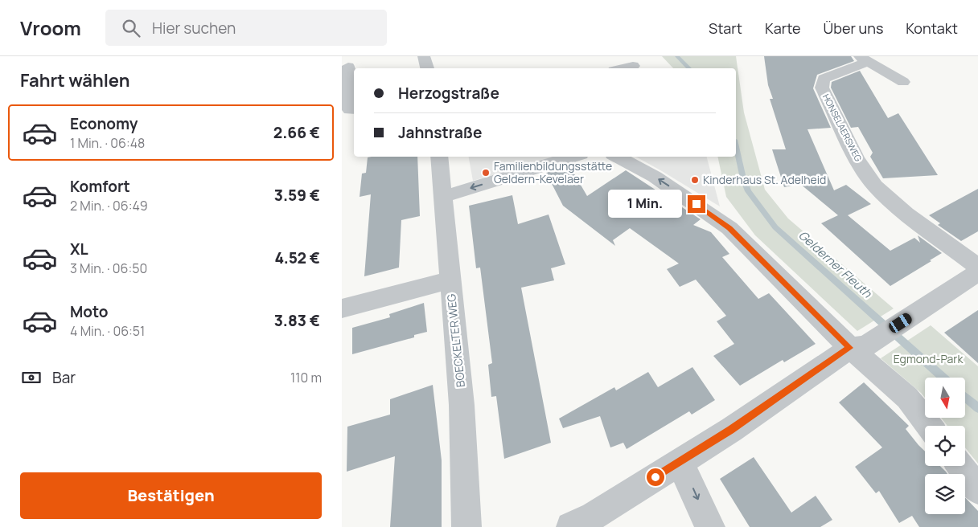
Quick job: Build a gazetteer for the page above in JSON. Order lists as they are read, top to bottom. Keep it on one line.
{"streets":{"street":["HONSELAERSWEG","BOECKELTER WEG"]},"water":["Gelderner Fleuth"],"parks":["Egmond-Park"],"places":["Familienbildungsstätte Geldern-Kevelaer","Kinderhaus St. Adelheid"],"north":"bottom","page":{"header":"Vroom","search":"Hier suchen","nav":["Start","Karte","Über uns","Kontakt"],"heading":"Fahrt wählen","banner":["Herzogstraße","Jahnstraße"],"list":[{"name":"Economy","note":"1 Min. · 06:48","value":"2.66 €"},{"name":"Komfort","note":"2 Min. · 06:49","value":"3.59 €"},{"name":"XL","note":"3 Min. · 06:50","value":"4.52 €"},{"name":"Moto","note":"4 Min. · 06:51","value":"3.83 €"}],"bubble":"1 Min.","pay":["Bar","110 m"],"buttons":"Bestätigen"}}
